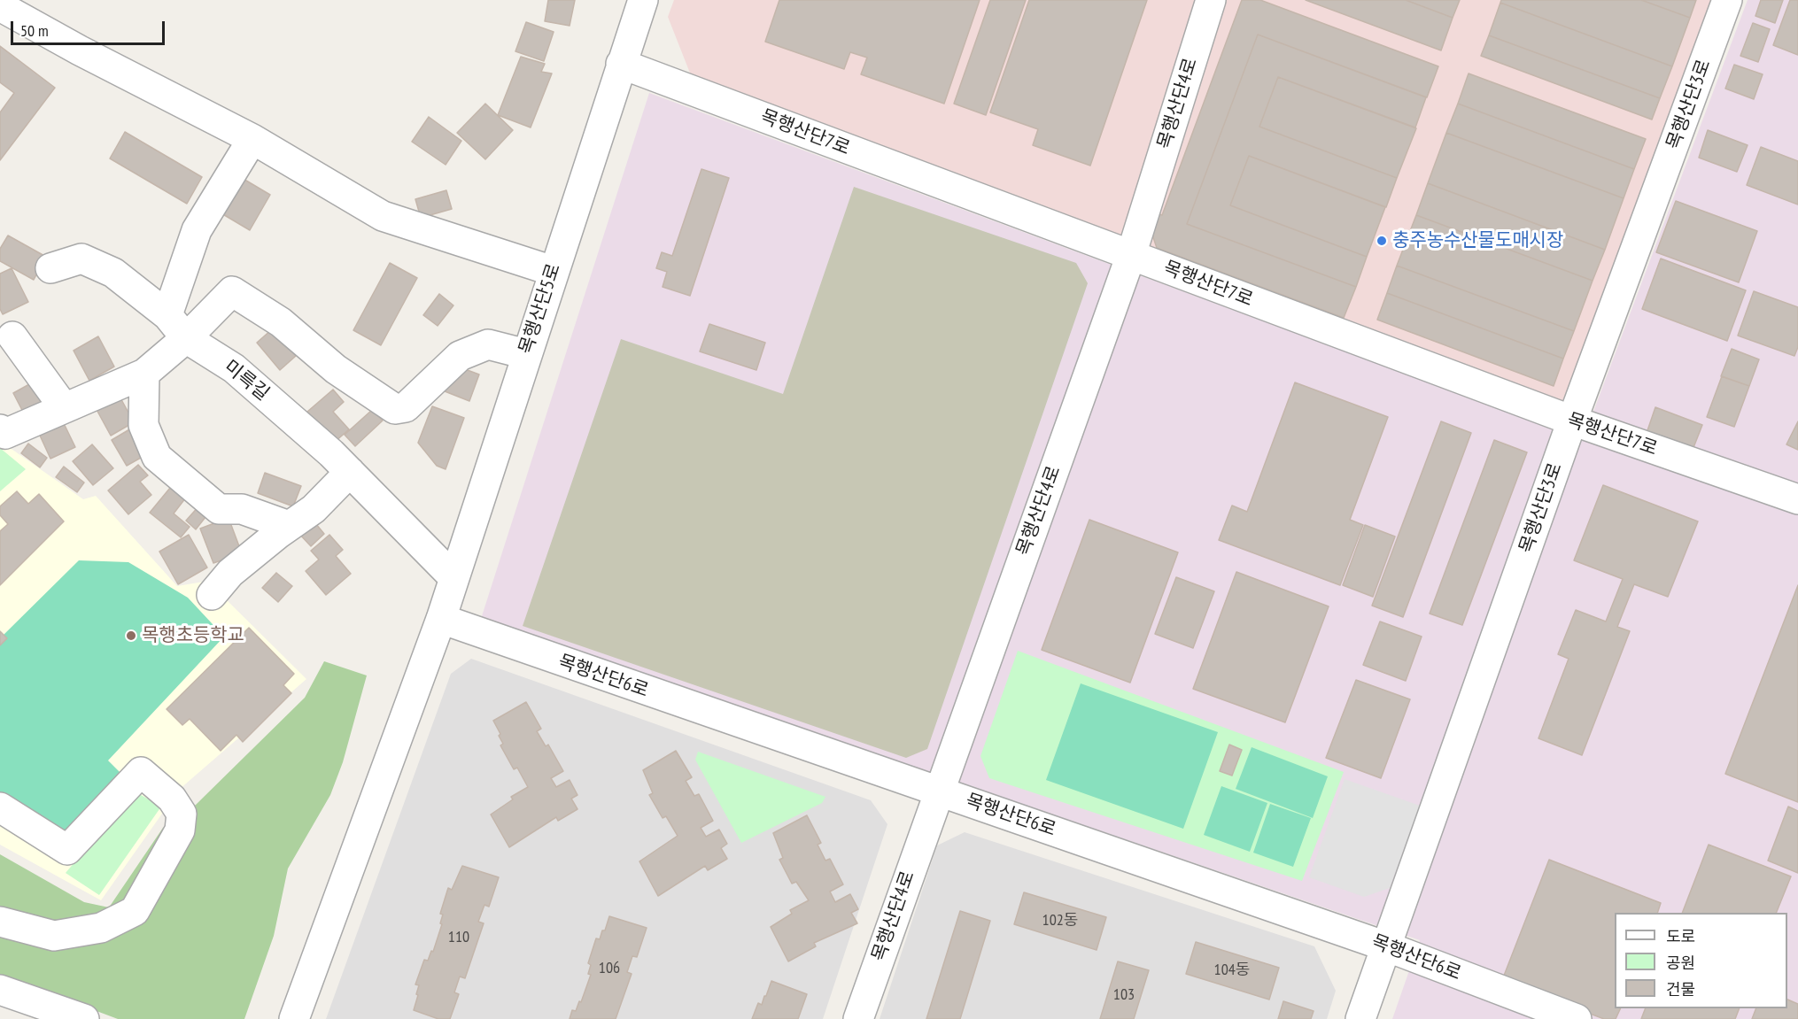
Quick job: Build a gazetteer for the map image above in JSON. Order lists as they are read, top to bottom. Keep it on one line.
{"streets":{"street":["목행산단4로","목행산단3로","목행산단7로","목행산단5로","미륵길","목행산단6로"]},"crossings":[["목행산단4로","목행산단7로"],["목행산단4로","목행산단6로"],["목행산단3로","목행산단7로"],["목행산단3로","목행산단6로"],["목행산단7로","목행산단5로"],["목행산단5로","미륵길"],["목행산단5로","목행산단6로"]],"places":["충주농수산물도매시장","목행초등학교"],"house_numbers":["102동","110","106","104동","103"],"legend":["도로","공원","건물"],"scale_bar":"50 m"}
